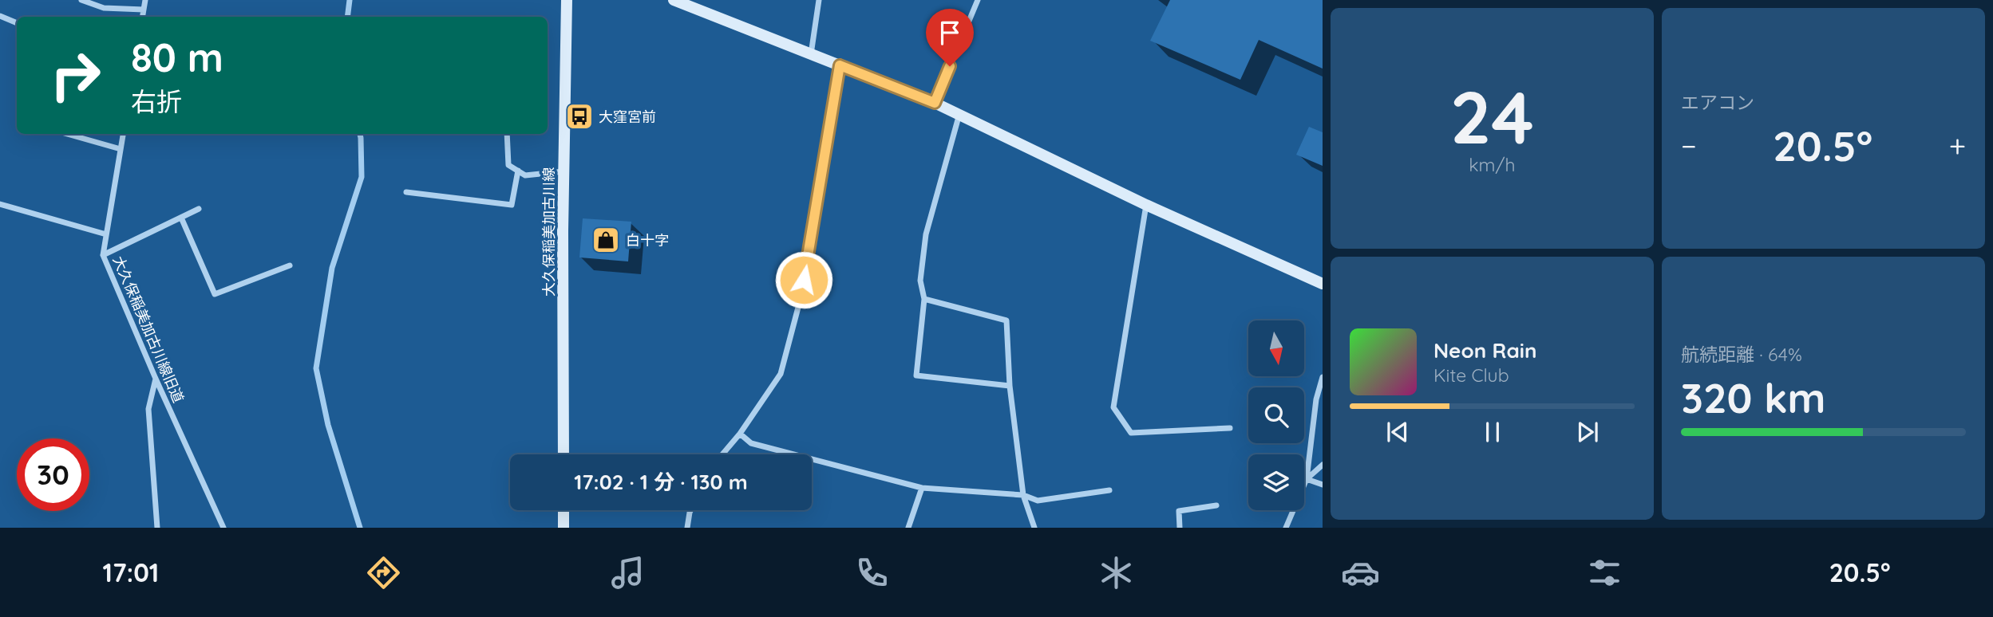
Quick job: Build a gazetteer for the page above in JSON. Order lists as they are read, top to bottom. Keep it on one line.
{"streets":{"street":["大久保稲美加古川線","大久保稲美加古川線旧道"]},"places":{"bus stop":["大窪宮前"],"shop":["白十字"]},"north":"bottom","page":{"tile":[["24","km/h"],"エアコン",["航続距離 · 64%","320 km"]],"turn":["80 m","右折"],"heat":["−","20.5°","+"],"song":["Neon Rain","Kite Club"],"limit":"30","trip":"17:02 · 1 分 · 130 m","tabs":["17:01","20.5°"]}}
